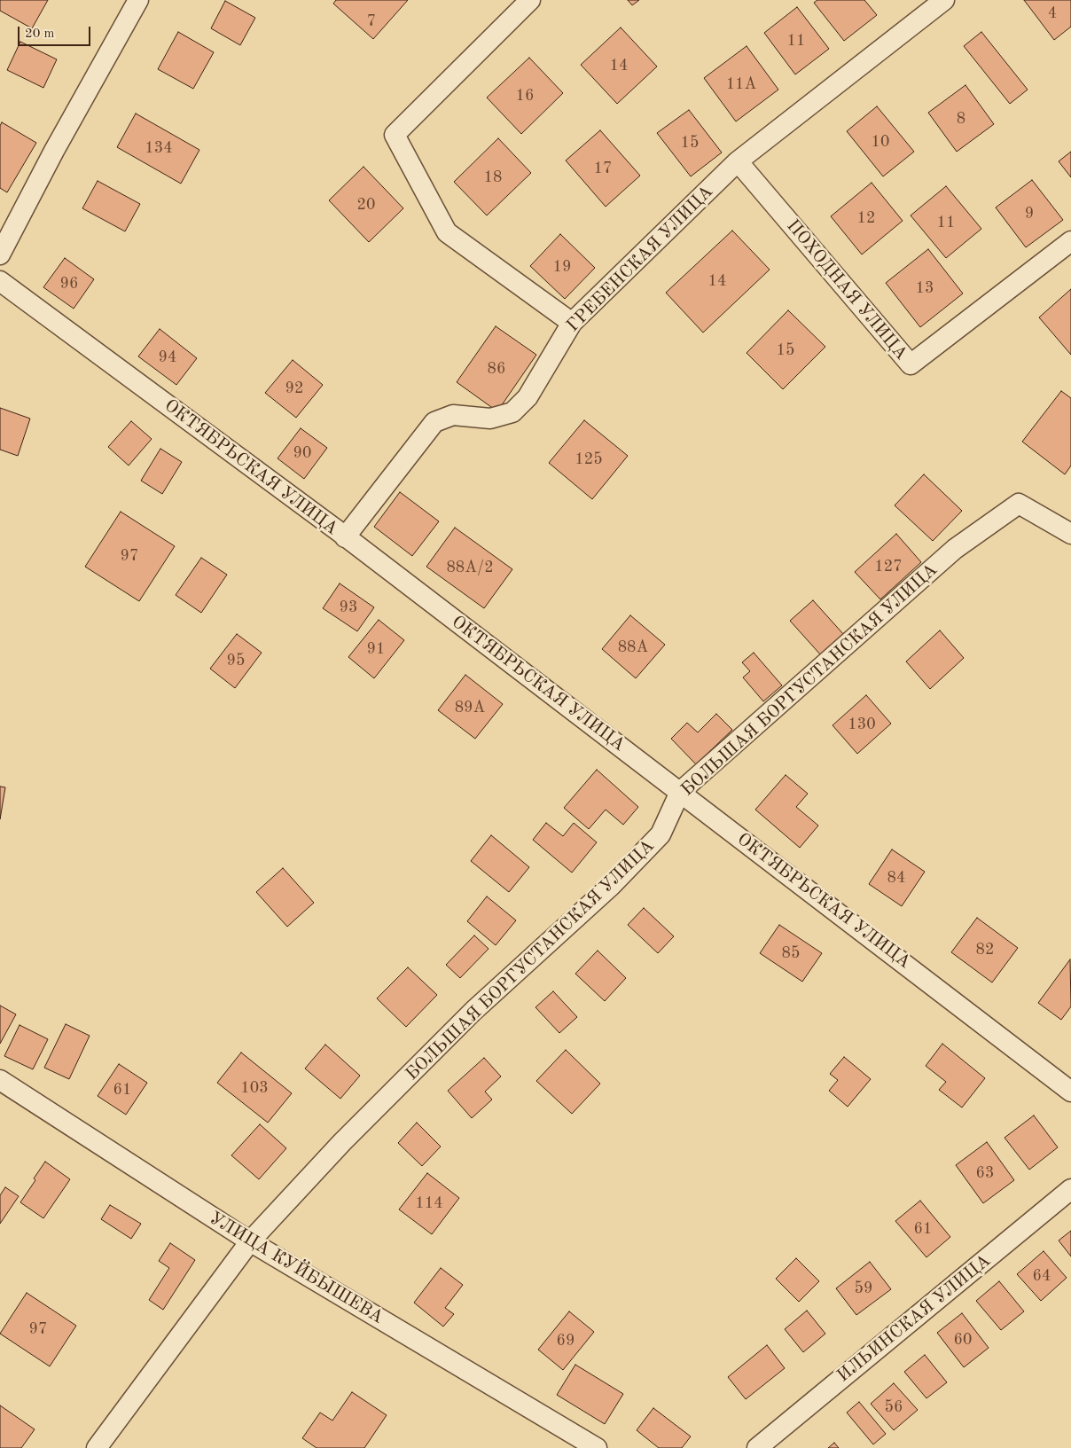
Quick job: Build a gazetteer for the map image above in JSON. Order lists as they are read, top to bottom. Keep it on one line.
{"streets":{"street":["ГРЕБЕНСКАЯ УЛИЦА","ПОХОДНАЯ УЛИЦА","ОКТЯБРЬСКАЯ УЛИЦА","БОЛЬШАЯ БОРГУСТАНСКАЯ УЛИЦА","УЛИЦА КУЙБЫШЕВА","ИЛЬИНСКАЯ УЛИЦА"]},"crossings":[["ГРЕБЕНСКАЯ УЛИЦА","ПОХОДНАЯ УЛИЦА"],["ГРЕБЕНСКАЯ УЛИЦА","ОКТЯБРЬСКАЯ УЛИЦА"],["ОКТЯБРЬСКАЯ УЛИЦА","БОЛЬШАЯ БОРГУСТАНСКАЯ УЛИЦА"],["БОЛЬШАЯ БОРГУСТАНСКАЯ УЛИЦА","УЛИЦА КУЙБЫШЕВА"]],"house_numbers":["4","7","11","14","11А","16","8","10","15","134","17","18","20","9","12","11","19","14","96","13","15","94","86","92","90","125","97","127","88А/2","93","88А","91","95","89А","130","84","82","85","103","61","63","114","61","64","59","97","60","69","56"],"scale_bar":"20 m"}
